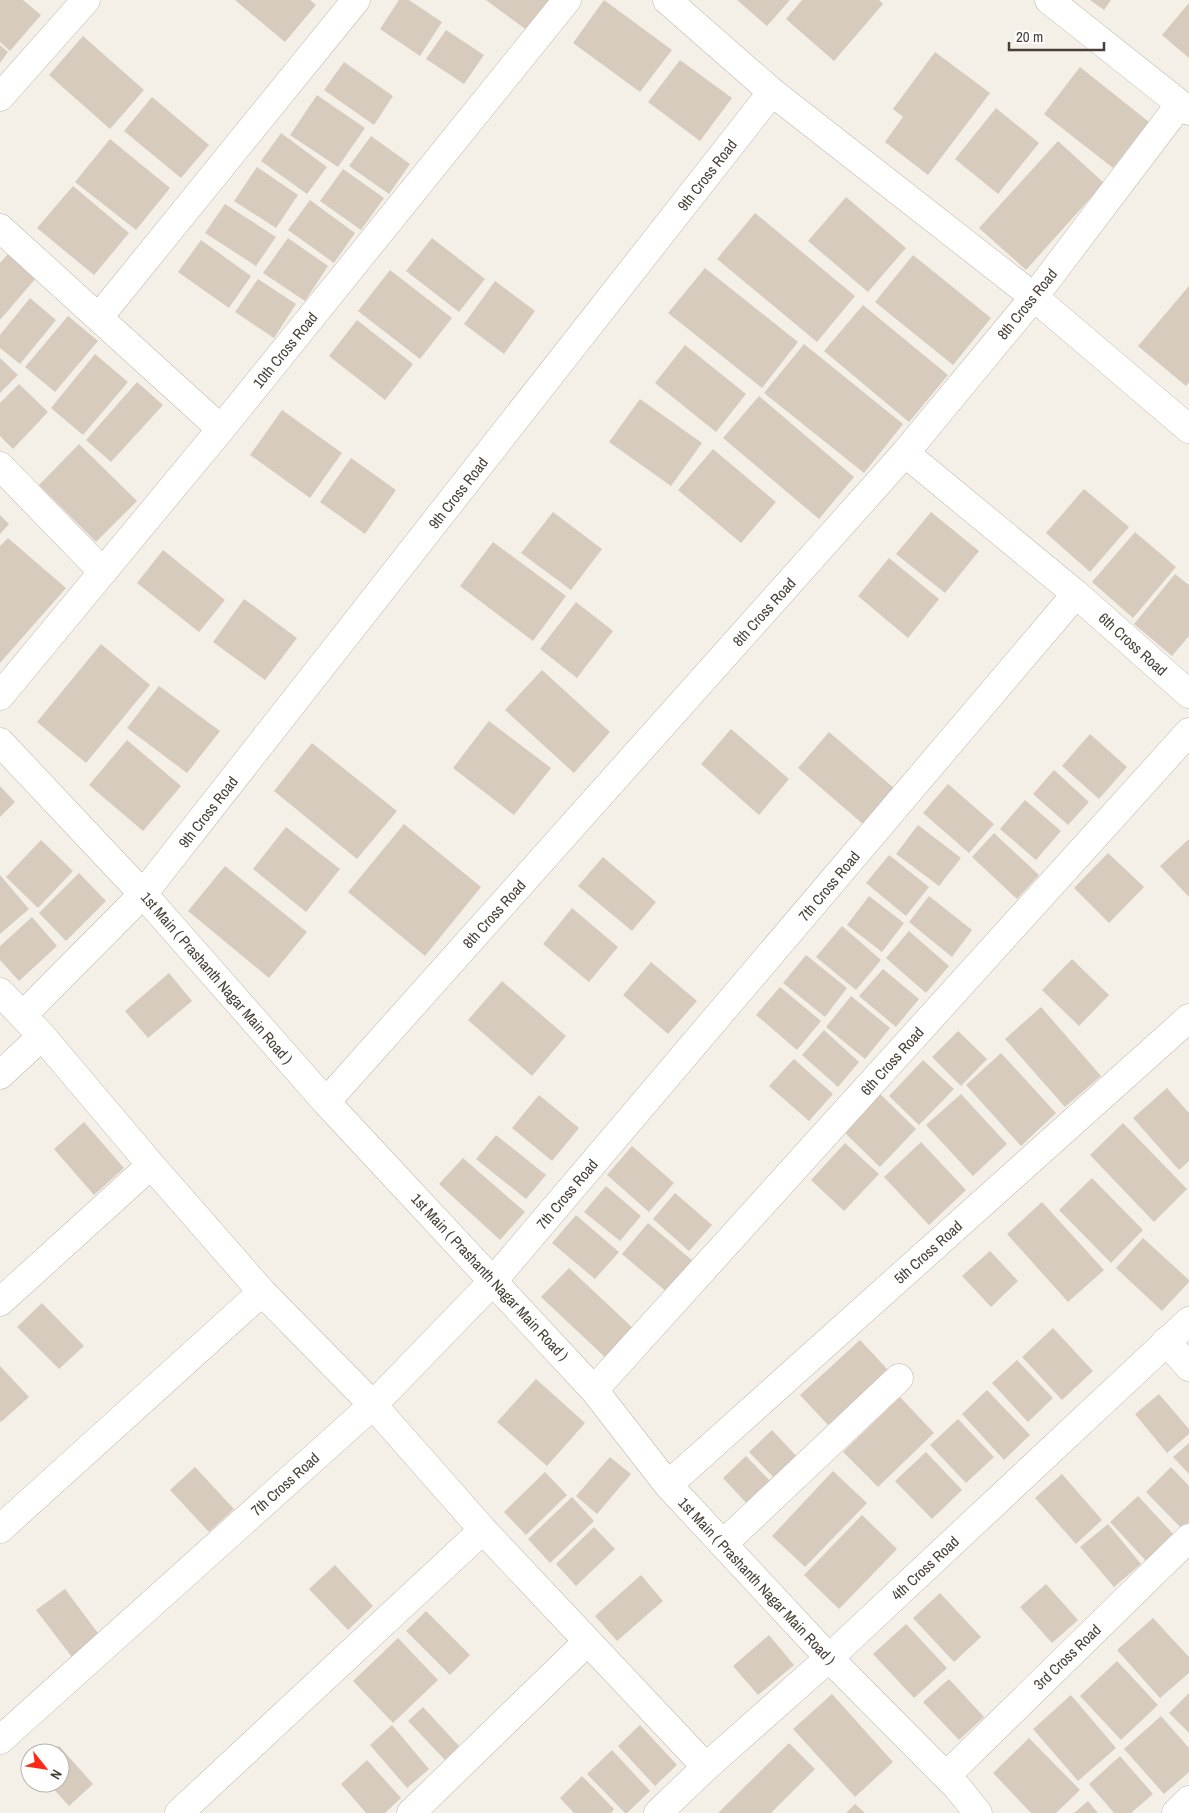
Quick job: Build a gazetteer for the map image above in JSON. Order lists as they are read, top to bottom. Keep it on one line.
{"streets":{"street":["9th Cross Road","8th Cross Road","10th Cross Road","6th Cross Road","7th Cross Road","1st Main ( Prashanth Nagar Main Road )","5th Cross Road","4th Cross Road","3rd Cross Road"]},"crossings":[["9th Cross Road","1st Main ( Prashanth Nagar Main Road )"],["8th Cross Road","6th Cross Road"],["8th Cross Road","1st Main ( Prashanth Nagar Main Road )"],["6th Cross Road","7th Cross Road"],["6th Cross Road","1st Main ( Prashanth Nagar Main Road )"],["7th Cross Road","1st Main ( Prashanth Nagar Main Road )"],["1st Main ( Prashanth Nagar Main Road )","5th Cross Road"],["1st Main ( Prashanth Nagar Main Road )","4th Cross Road"],["1st Main ( Prashanth Nagar Main Road )","3rd Cross Road"]],"scale_bar":"20 m","north":"bottom right"}
